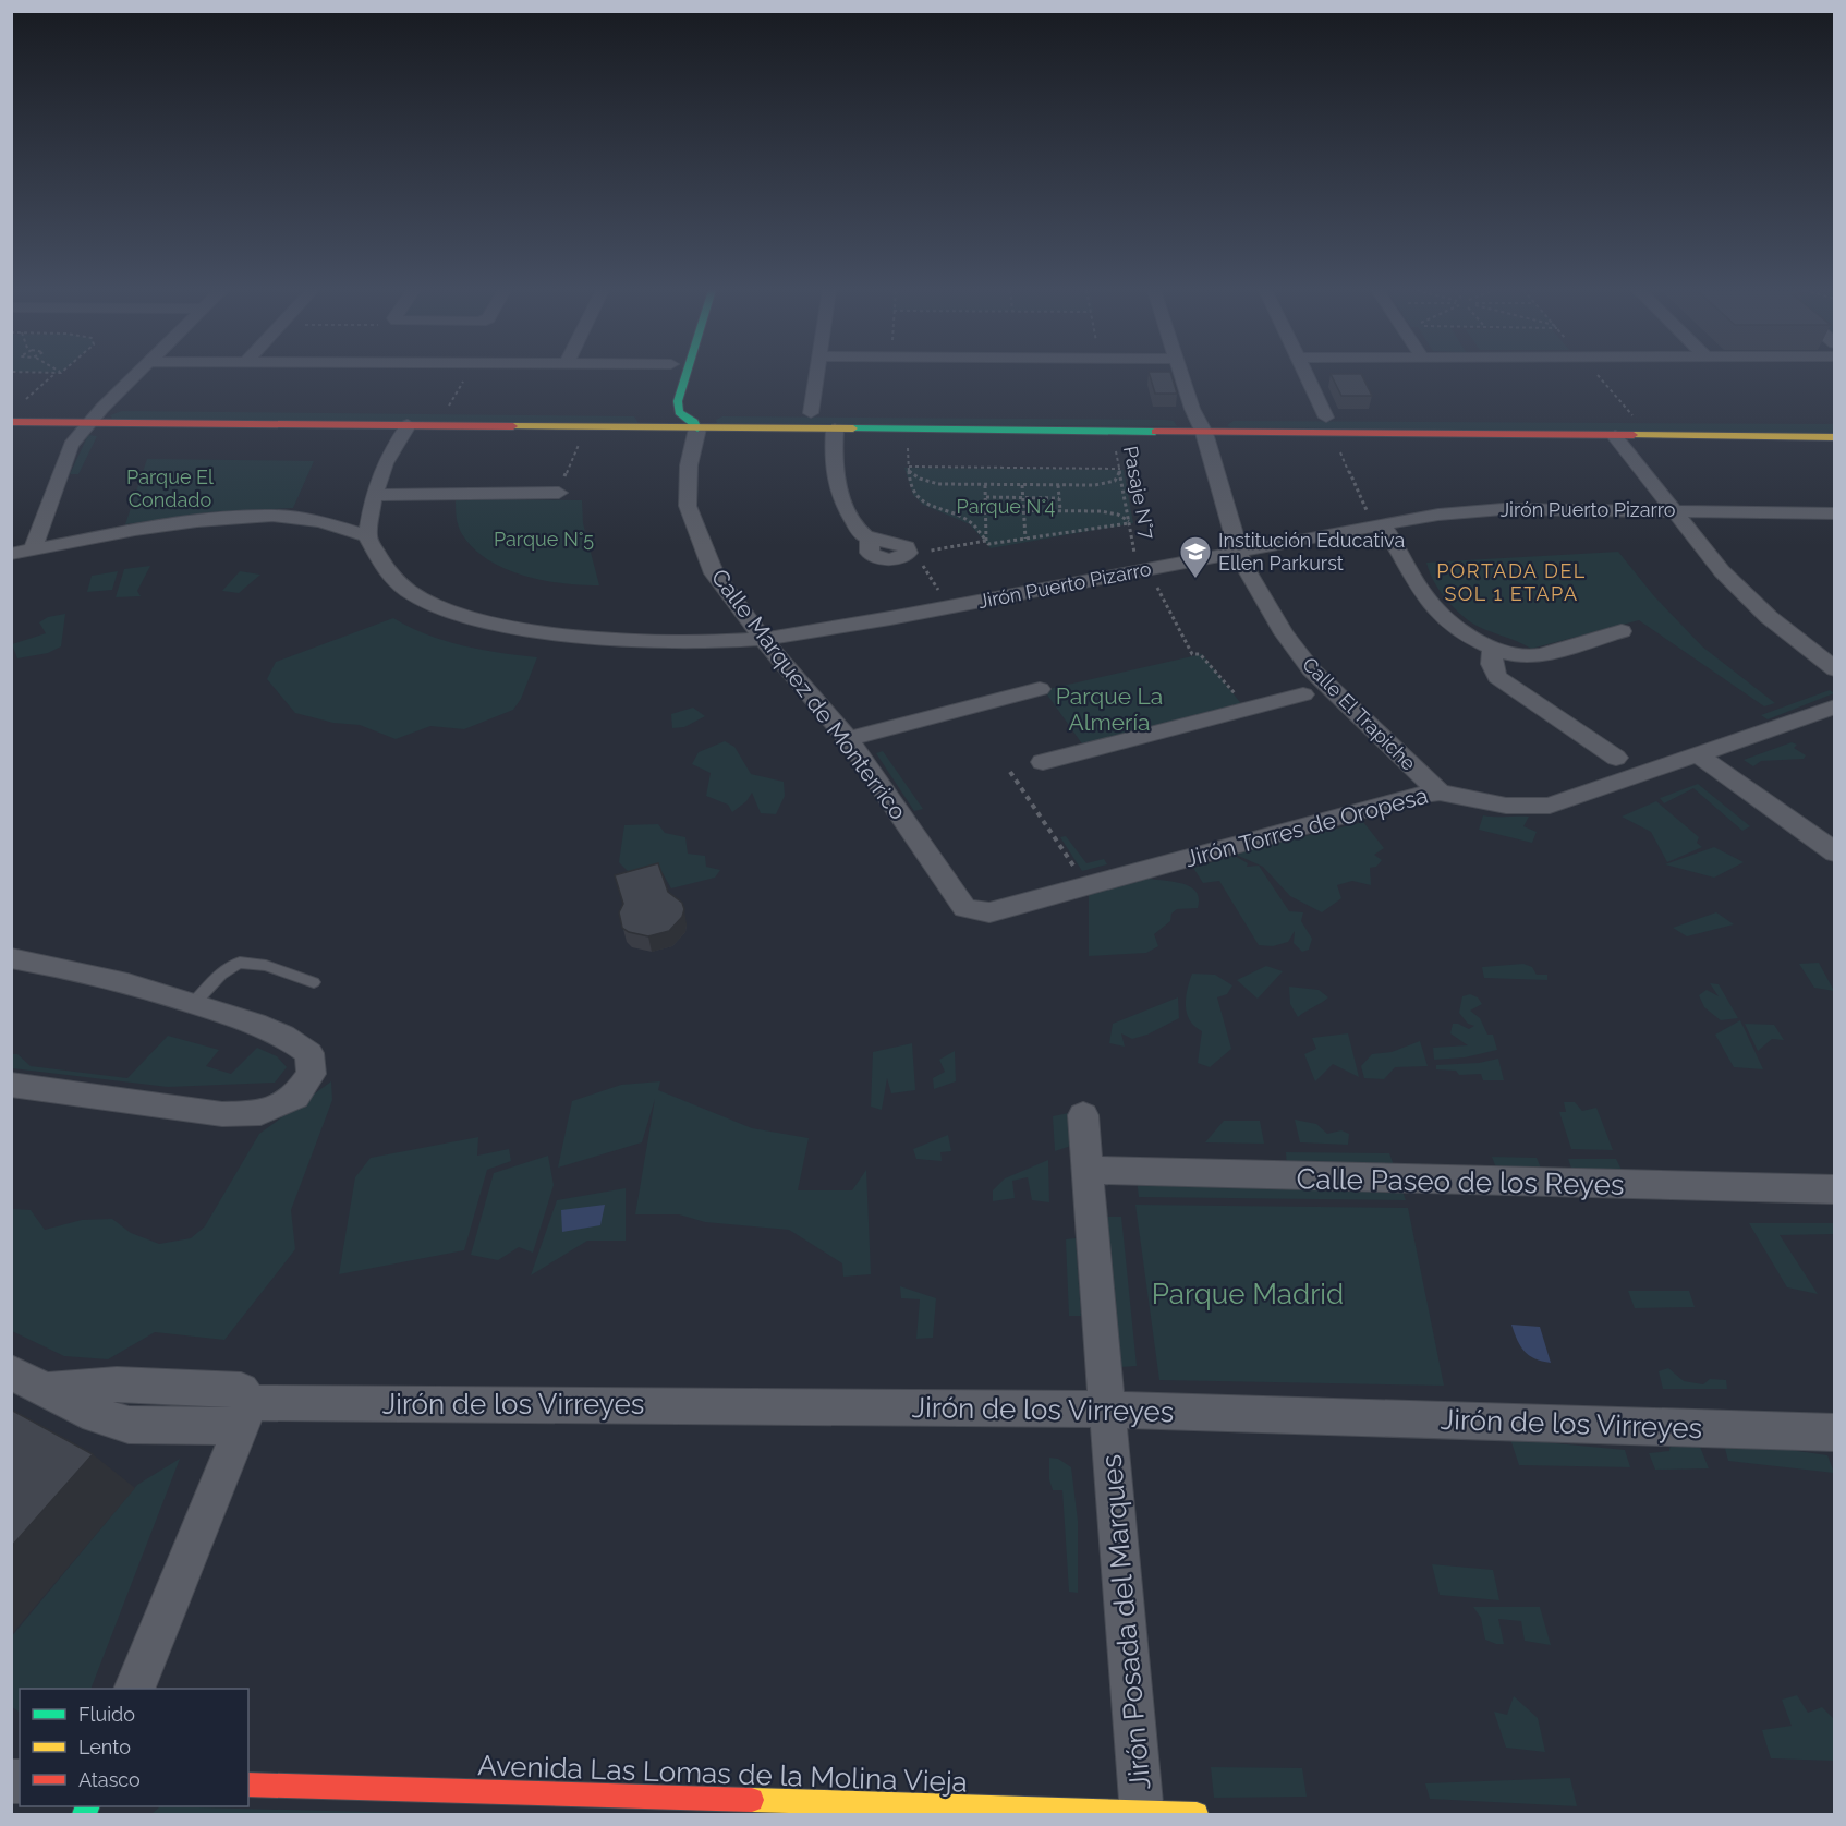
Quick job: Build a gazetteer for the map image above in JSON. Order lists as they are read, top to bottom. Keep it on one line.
{"streets":{"main road":["Avenida Las Lomas de la Molina Vieja"],"street":["Jirón Puerto Pizarro","Calle Marquez de Monterrico","Calle El Trapiche","Jirón Torres de Oropesa","Calle Paseo de los Reyes","Jirón de los Virreyes","Jirón Posada del Marques"],"path":["Pasaje N°7"]},"crossings":[["Jirón Puerto Pizarro","Calle Marquez de Monterrico"],["Jirón Puerto Pizarro","Calle El Trapiche"],["Calle Marquez de Monterrico","Jirón Torres de Oropesa"],["Calle El Trapiche","Jirón Torres de Oropesa"],["Calle Paseo de los Reyes","Jirón Posada del Marques"],["Jirón de los Virreyes","Jirón Posada del Marques"],["Jirón Posada del Marques","Avenida Las Lomas de la Molina Vieja"]],"districts":["PORTADA DEL SOL 1 ETAPA"],"parks":["Parque El Condado","Parque N°4","Parque N°5","Parque La Almería","Parque Madrid"],"places":{"school or university":["Institución Educativa Ellen Parkurst"]},"legend":["Fluido","Lento","Atasco"]}
